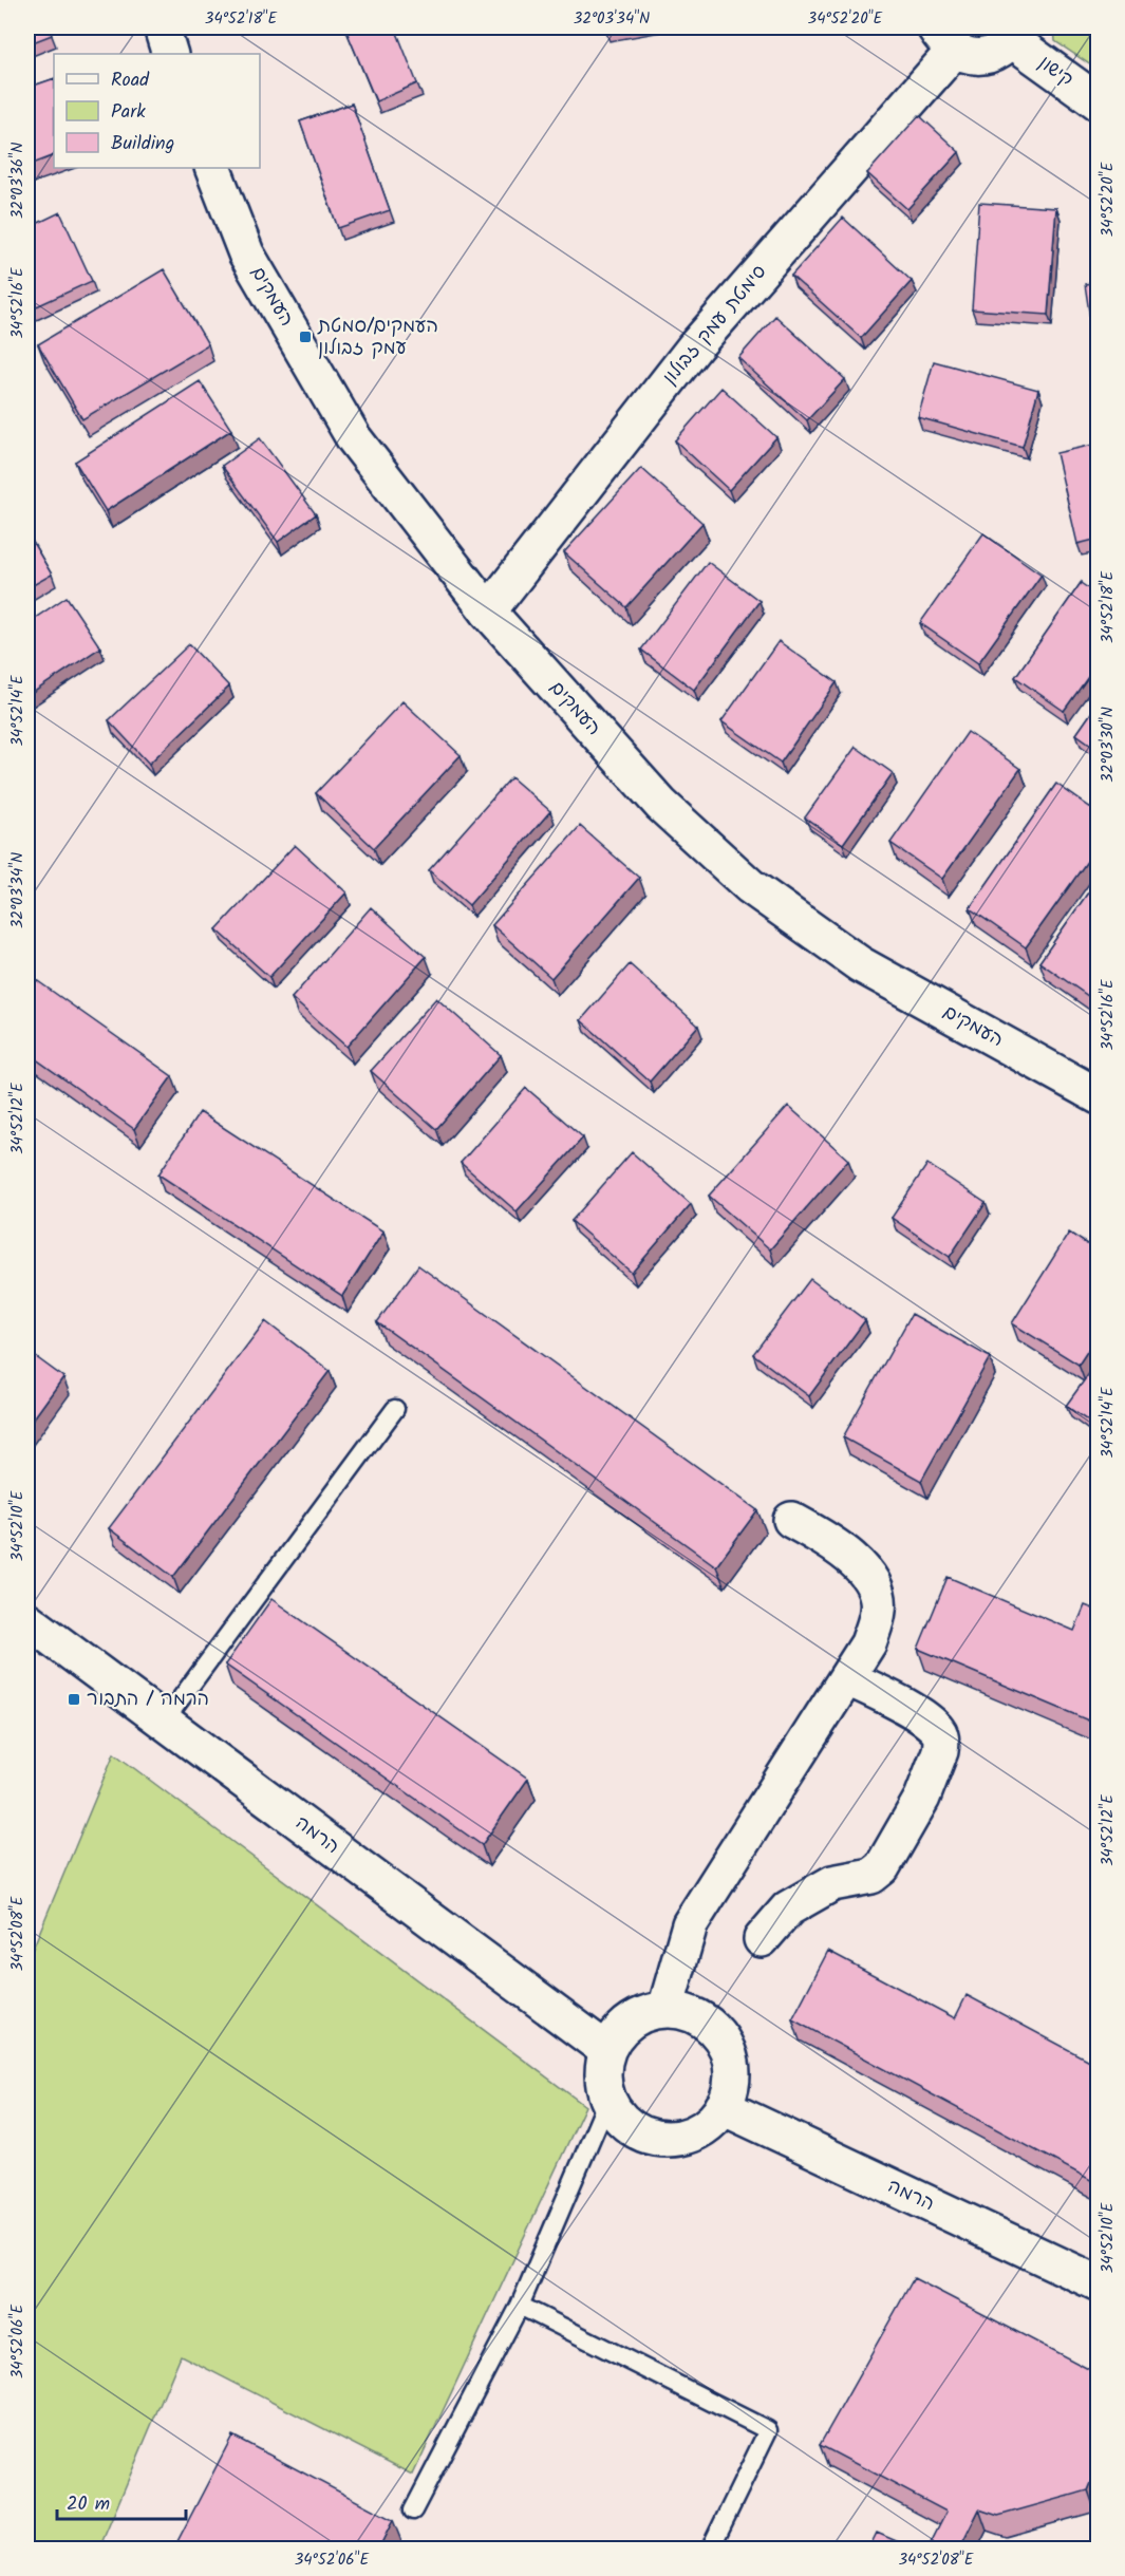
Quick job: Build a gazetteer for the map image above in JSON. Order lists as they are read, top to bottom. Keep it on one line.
{"streets":{"street":["קישון","העמקים","סימטת עמק זבולון","הרמה"]},"crossings":[["העמקים","סימטת עמק זבולון"]],"places":{"transit":["העמקים/סמטת עמק זבולון","הרמה / התבור"]},"legend":["Road","Park","Building"],"scale_bar":"20 m","coordinates":["34°52'18\"E","32°03'34\"N","34°52'20\"E","32°03'36\"N","34°52'16\"E","34°52'14\"E","32°03'30\"N","34°52'12\"E","34°52'10\"E","34°52'08\"E","34°52'06\"E"]}
